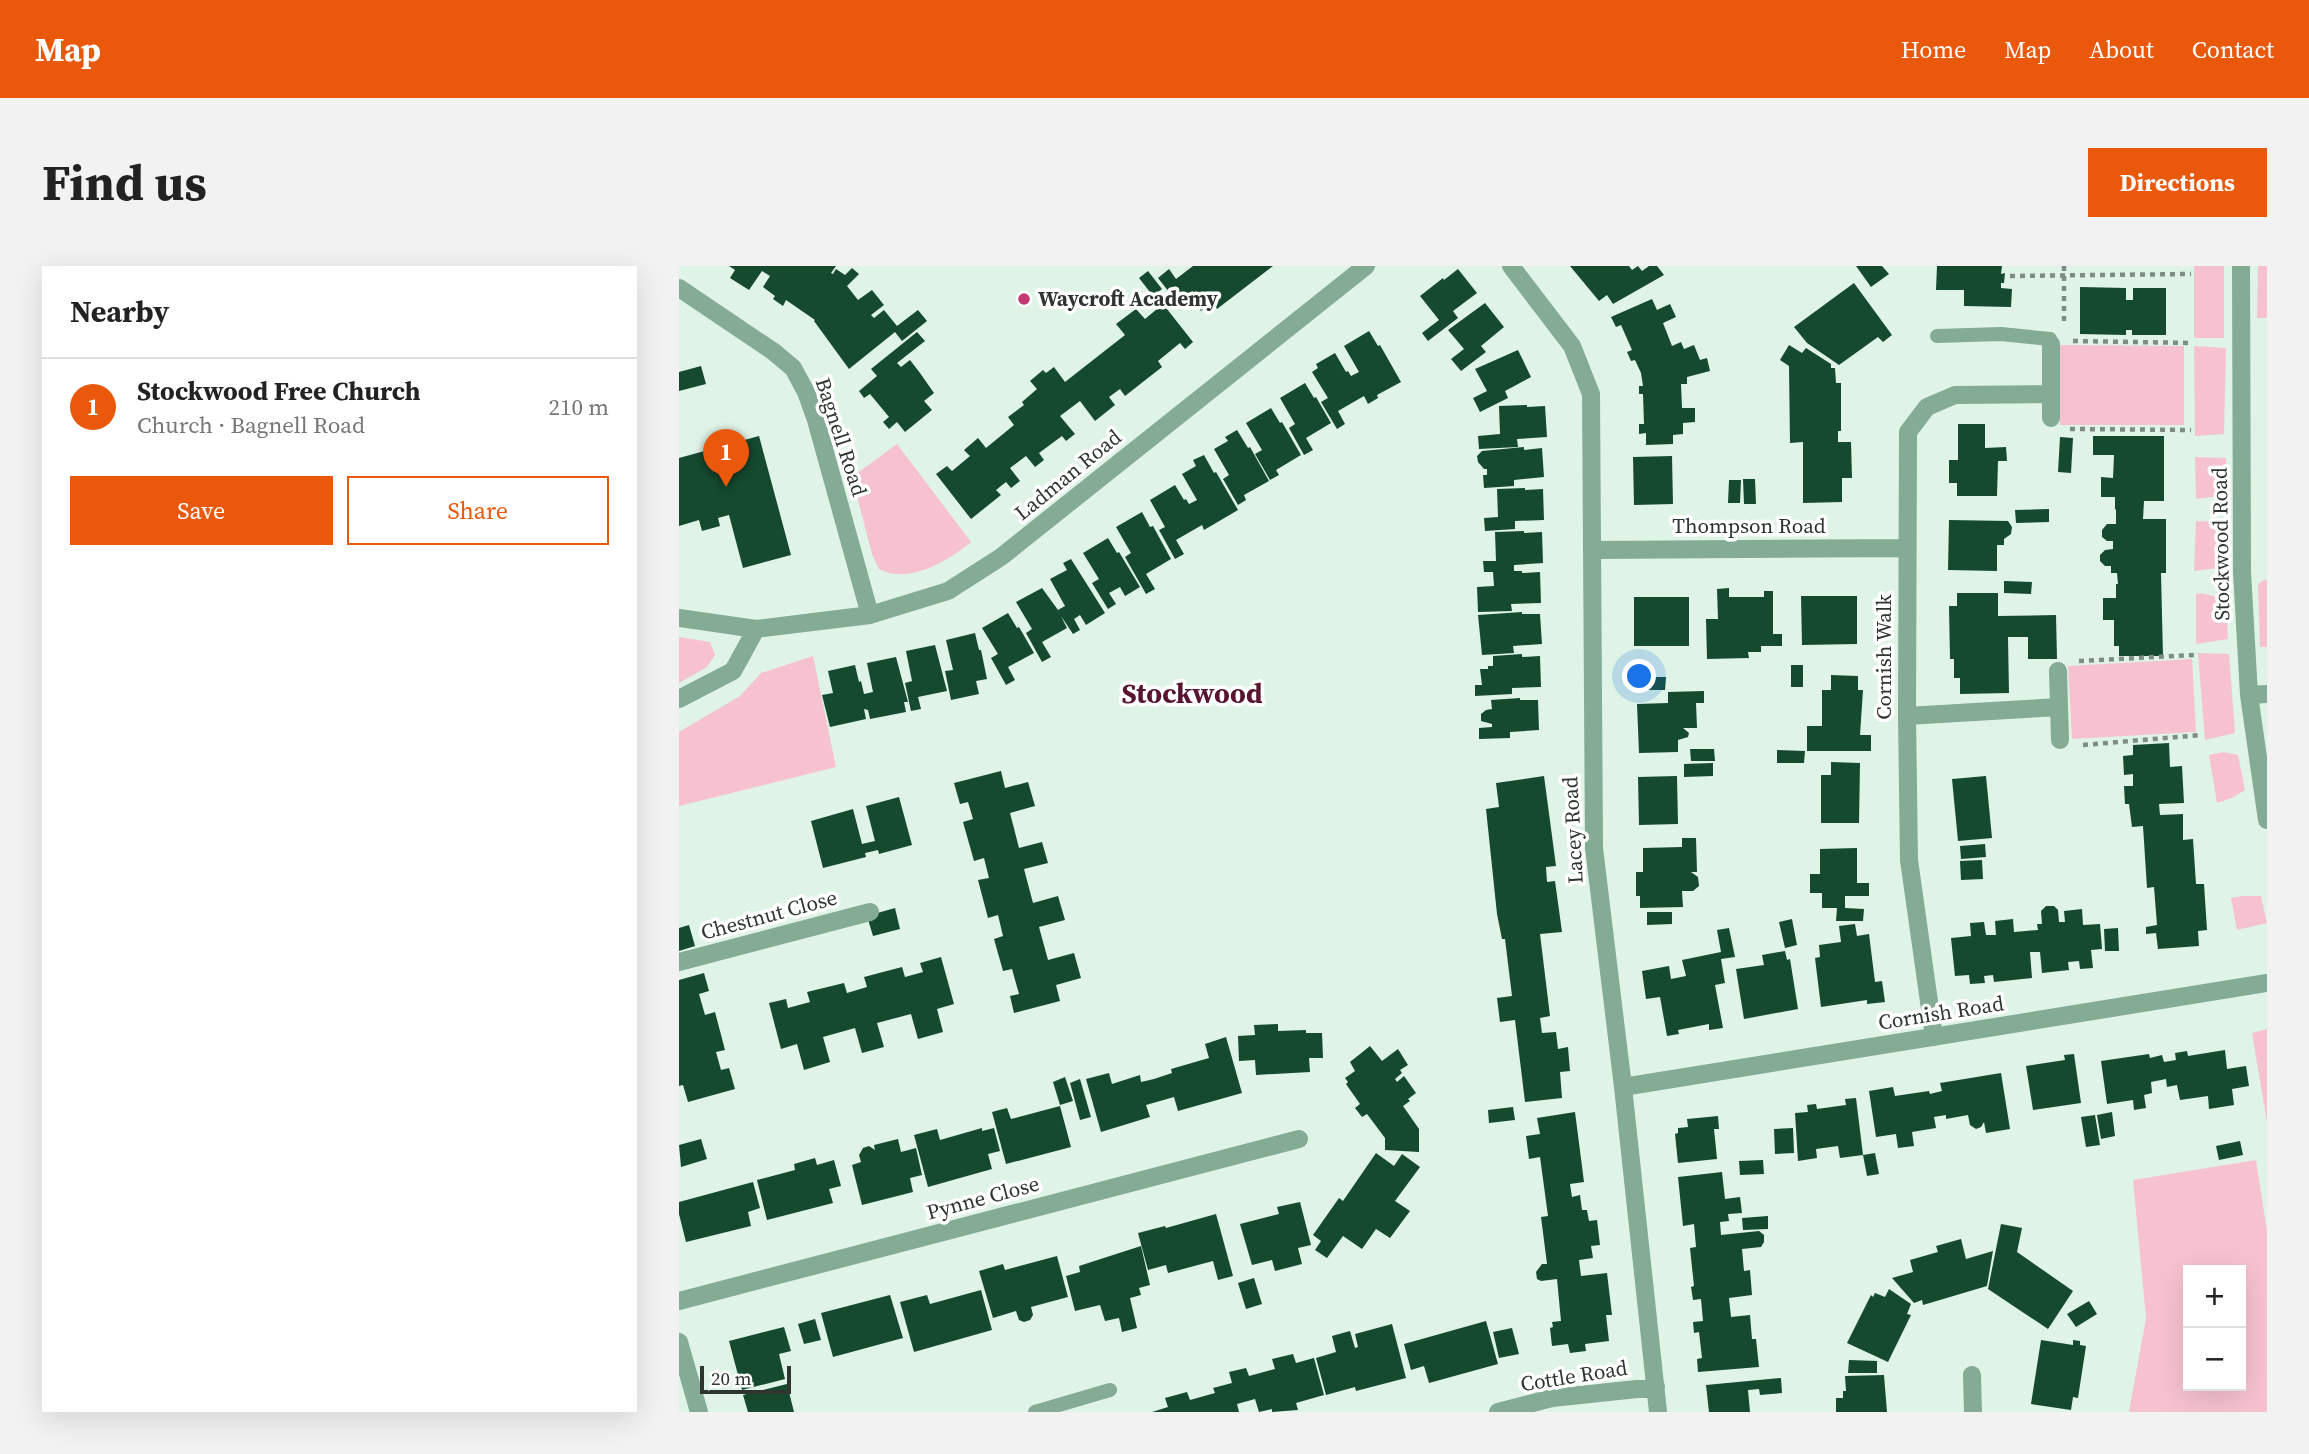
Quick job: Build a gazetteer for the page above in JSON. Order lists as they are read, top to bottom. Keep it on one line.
{"streets":{"street":["Bagnell Road","Ladman Road","Thompson Road","Stockwood Road","Cornish Walk","Lacey Road","Chestnut Close","Cornish Road","Pynne Close","Cottle Road"]},"crossings":[["Bagnell Road","Ladman Road"],["Thompson Road","Cornish Walk"],["Thompson Road","Lacey Road"],["Cornish Walk","Cornish Road"],["Lacey Road","Cornish Road"],["Lacey Road","Cottle Road"]],"districts":["Stockwood"],"places":["Waycroft Academy"],"scale_bar":"20 m","page":{"header":"Map","nav":["Home","Map","About","Contact"],"buttons":["Directions",["Save","Share"]],"title":"Find us","heading":"Nearby","list":[{"mark":"1","name":"Stockwood Free Church","note":"Church · Bagnell Road","value":"210 m"}],"pins":"1","map_buttons":["+","−"],"scale":"20 m"}}
